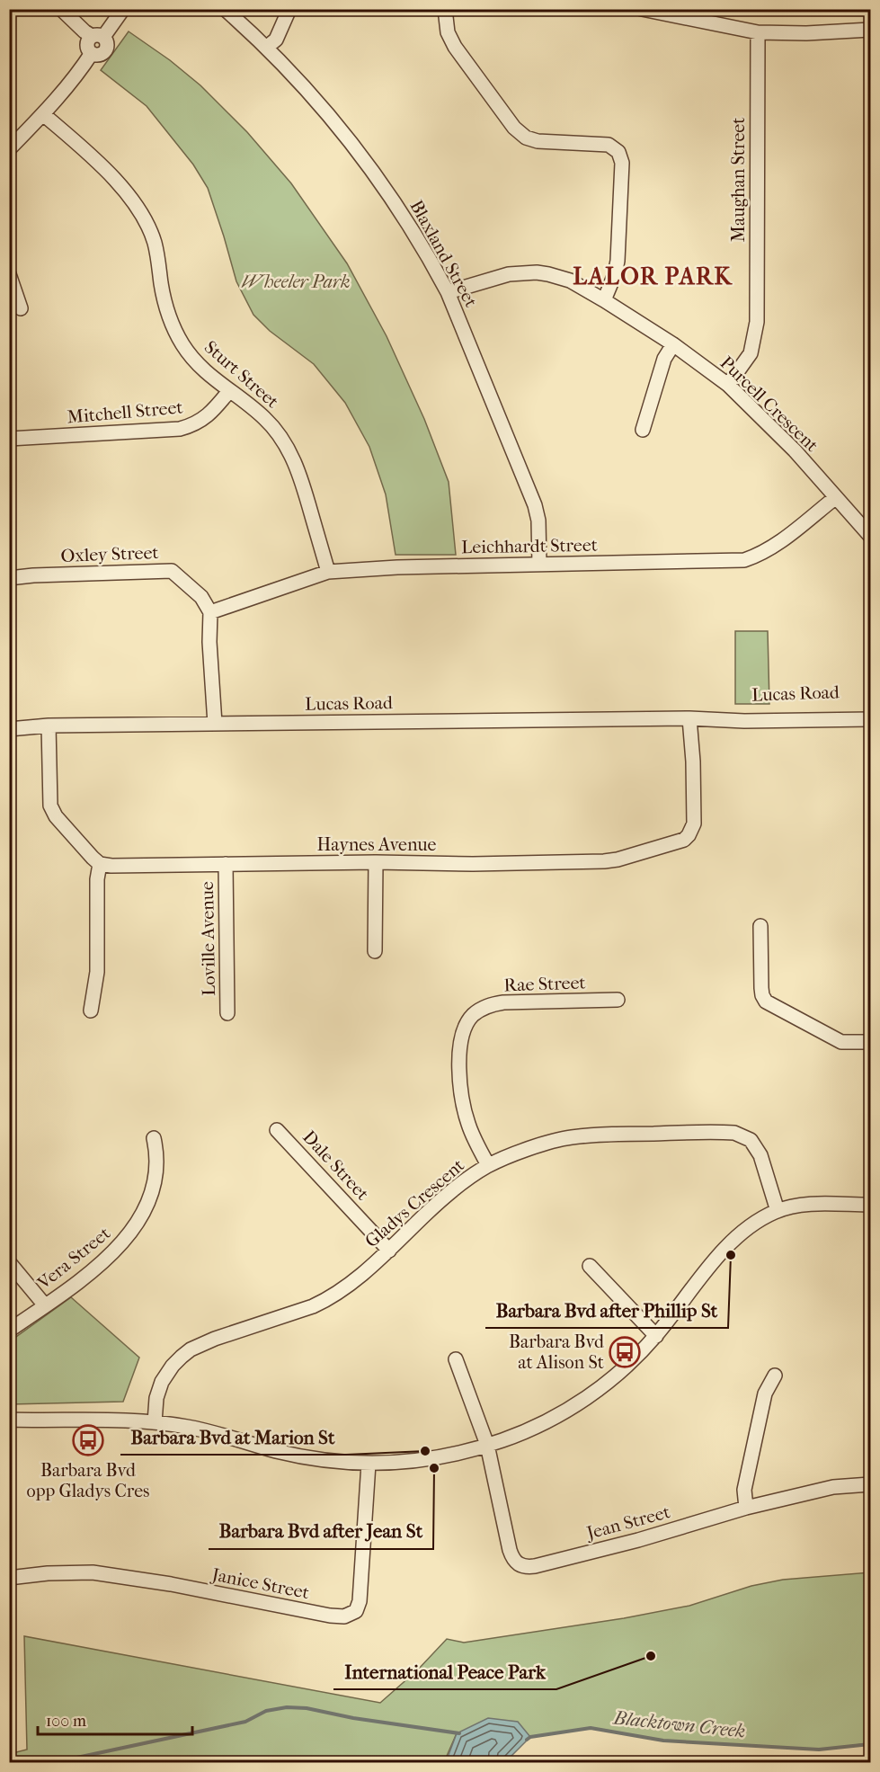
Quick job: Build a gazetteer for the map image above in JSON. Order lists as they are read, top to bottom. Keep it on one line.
{"streets":{"street":["Maughan Street","Blaxland Street","Sturt Street","Purcell Crescent","Mitchell Street","Leichhardt Street","Oxley Street","Lucas Road","Haynes Avenue","Loville Avenue","Rae Street","Dale Street","Gladys Crescent","Vera Street","Jean Street","Janice Street"]},"crossings":[["Maughan Street","Purcell Crescent"],["Blaxland Street","Purcell Crescent"],["Blaxland Street","Leichhardt Street"],["Sturt Street","Mitchell Street"],["Sturt Street","Leichhardt Street"],["Purcell Crescent","Leichhardt Street"],["Leichhardt Street","Oxley Street"],["Lucas Road","Haynes Avenue"],["Haynes Avenue","Loville Avenue"],["Rae Street","Gladys Crescent"],["Dale Street","Gladys Crescent"]],"districts":["LALOR PARK"],"water":["Blacktown Creek"],"parks":["Wheeler Park"],"places":{"other":["Barbara Bvd after Phillip St","Barbara Bvd at Marion St","Barbara Bvd after Jean St","International Peace Park"],"bus stop":["Barbara Bvd at Alison St","Barbara Bvd opp Gladys Cres"]},"scale_bar":"100 m"}
